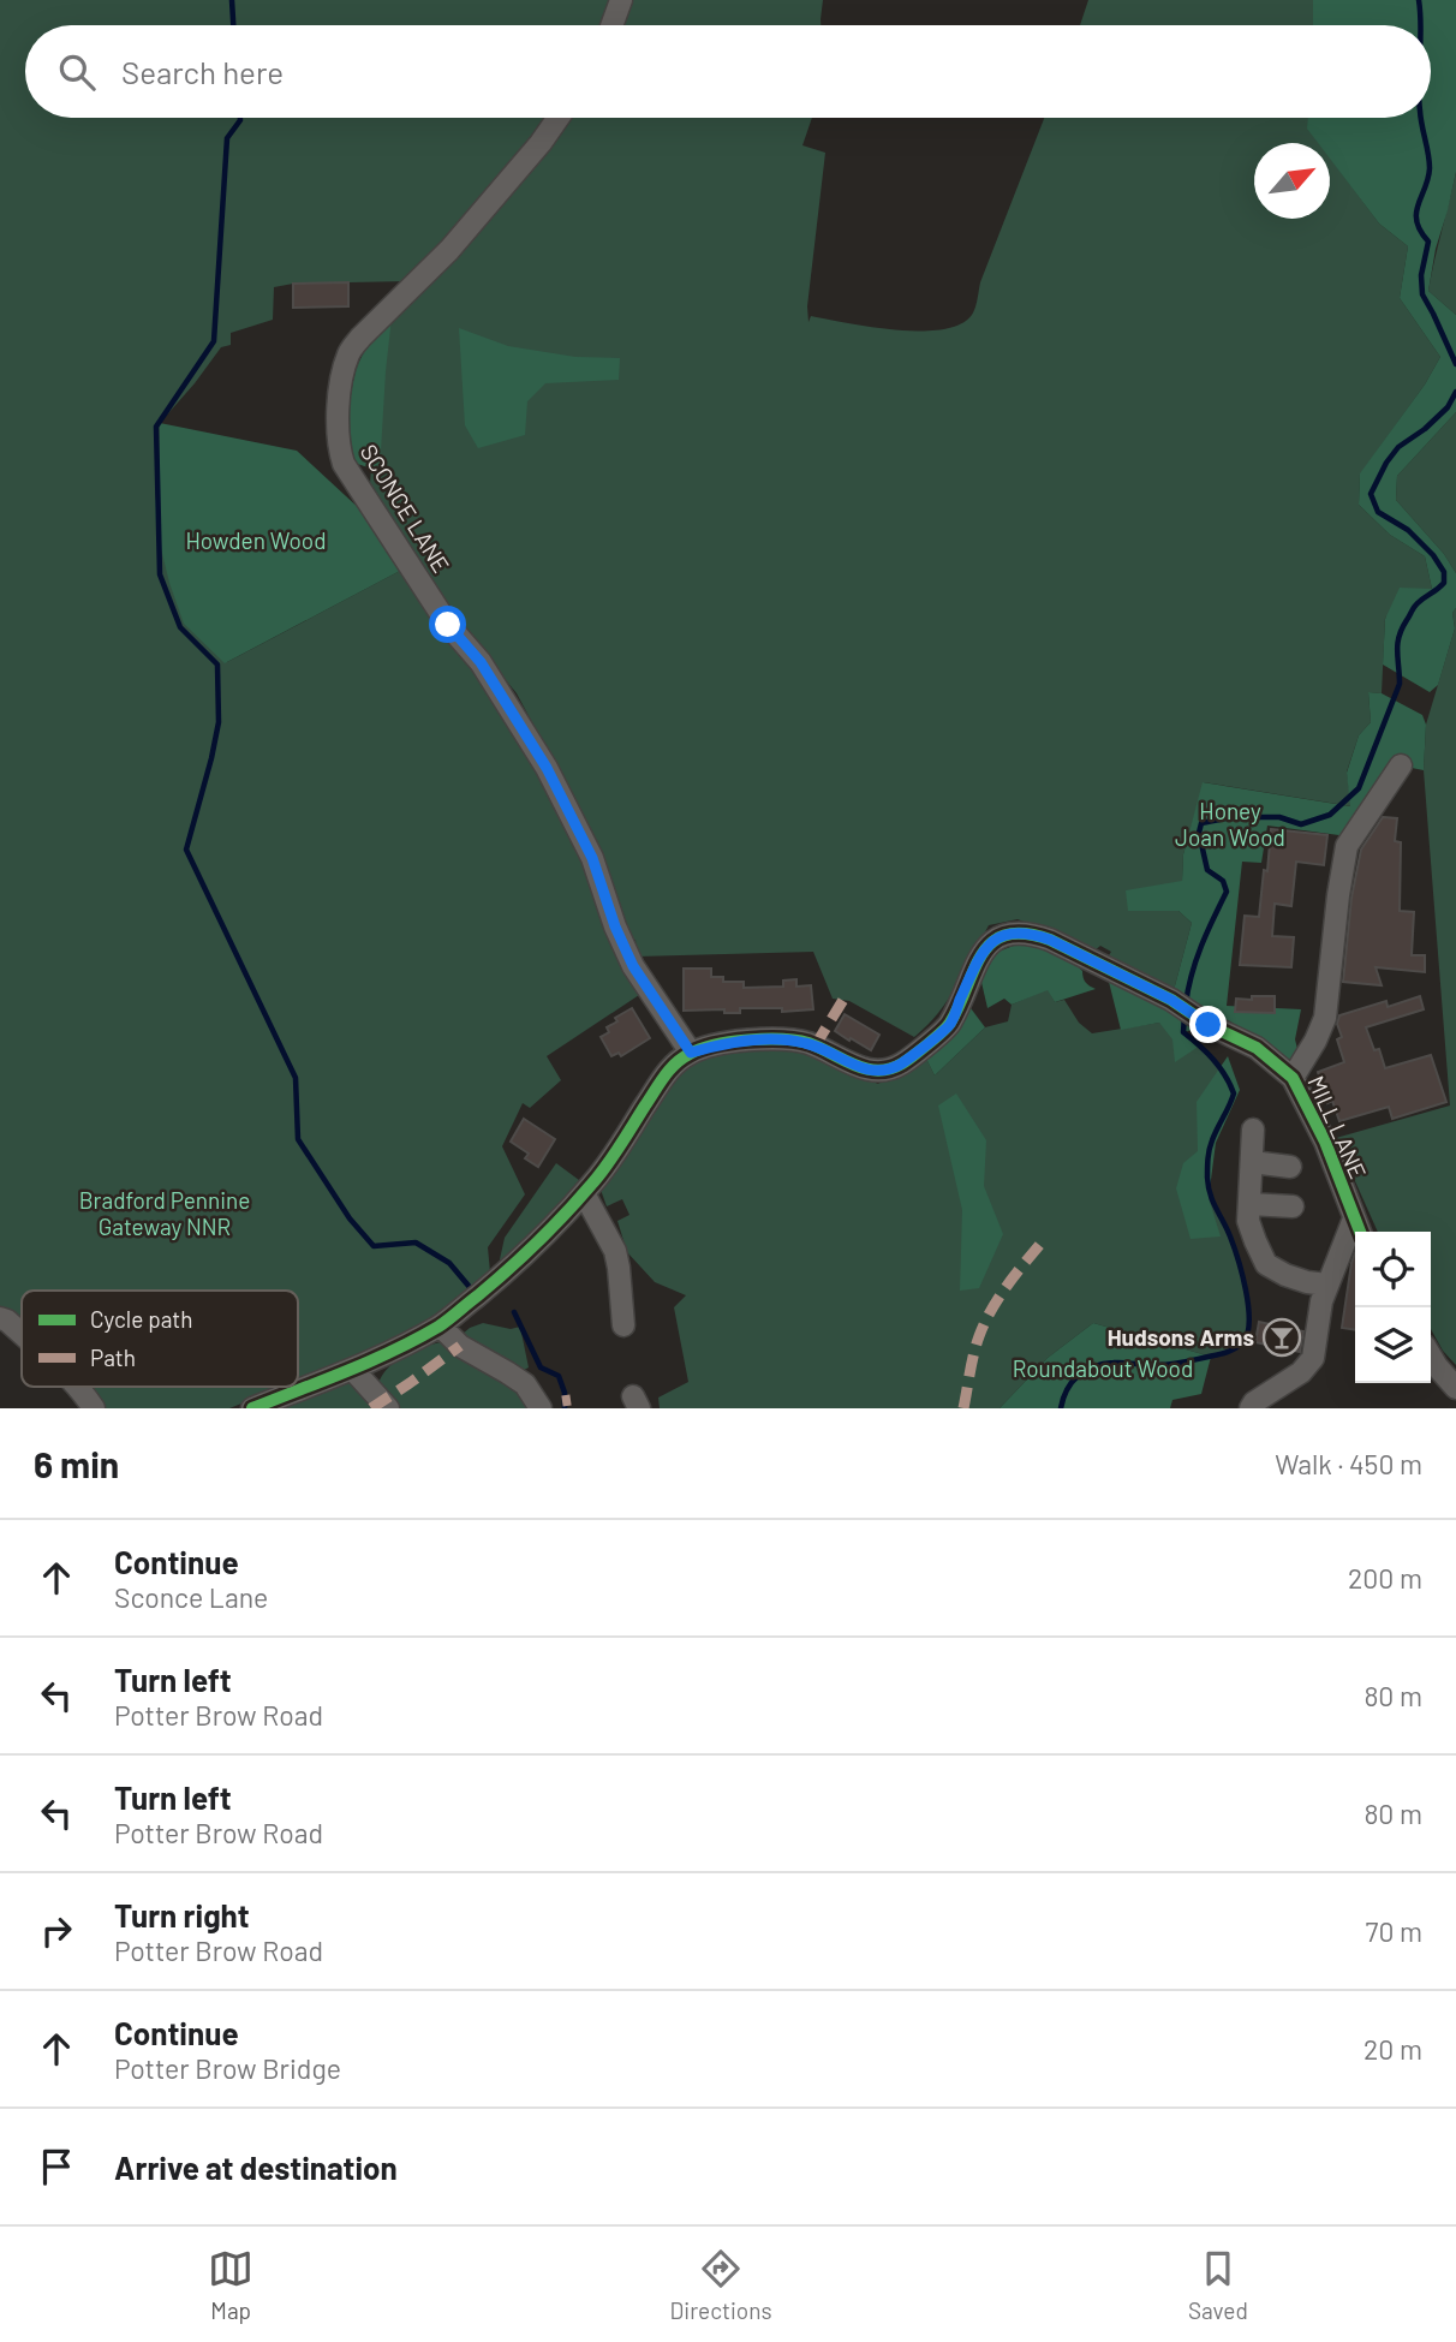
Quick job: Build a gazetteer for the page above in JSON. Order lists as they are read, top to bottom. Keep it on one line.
{"streets":{"street":["SCONCE LANE","MILL LANE"]},"crossings":[["SCONCE LANE","MILL LANE"]],"parks":["Howden Wood","Honey Joan Wood","Bradford Pennine Gateway NNR","Roundabout Wood"],"places":{"bar":["Hudsons Arms"]},"legend":["Cycle path","Path"],"north":"top right","page":{"search":"Search here","heading":["6 min","Walk · 450 m"],"list":[["Continue","Sconce Lane","200 m"],["Turn left","Potter Brow Road","80 m"],["Turn left","Potter Brow Road","80 m"],["Turn right","Potter Brow Road","70 m"],["Continue","Potter Brow Bridge","20 m"],"Arrive at destination"],"nav":["Map","Directions","Saved"]}}
